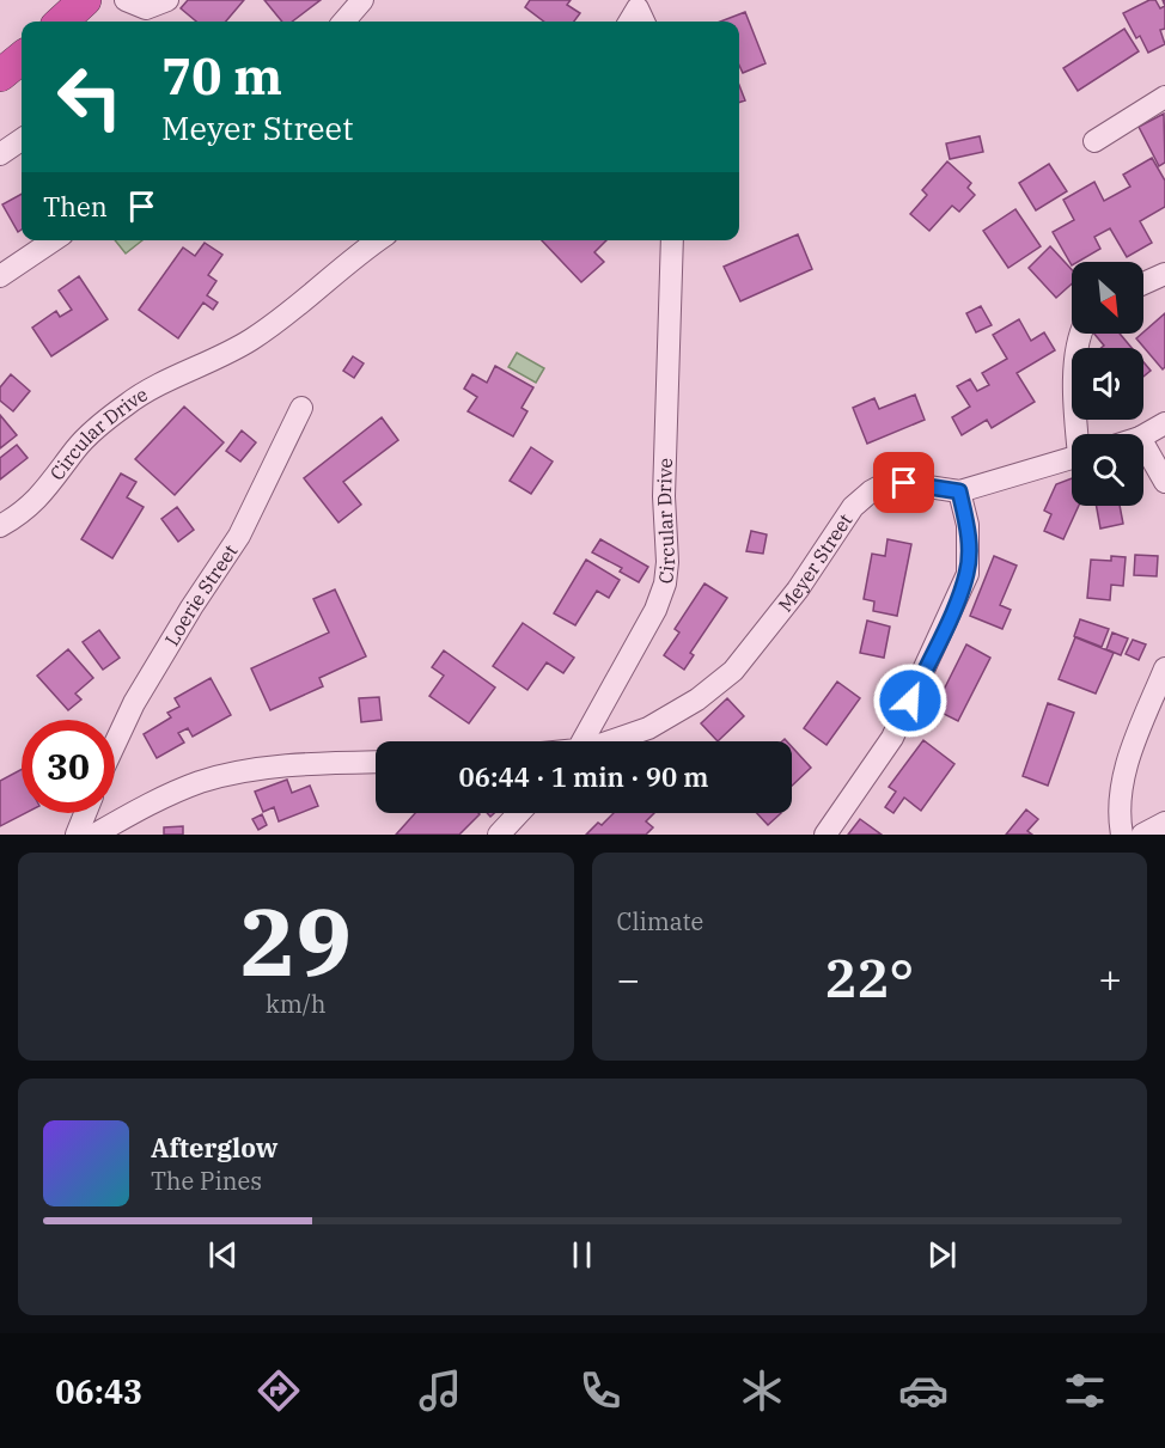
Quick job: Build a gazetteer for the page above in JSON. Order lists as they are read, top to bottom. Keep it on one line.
{"streets":{"street":["Circular Drive","Meyer Street","Loerie Street"]},"north":"bottom right","page":{"turn":["70 m","Meyer Street"],"then":"Then","limit":"30","trip":"06:44 · 1 min · 90 m","tile":[["29","km/h"],"Climate"],"heat":["−","22°","+"],"song":["Afterglow","The Pines"],"tabs":"06:43"}}
